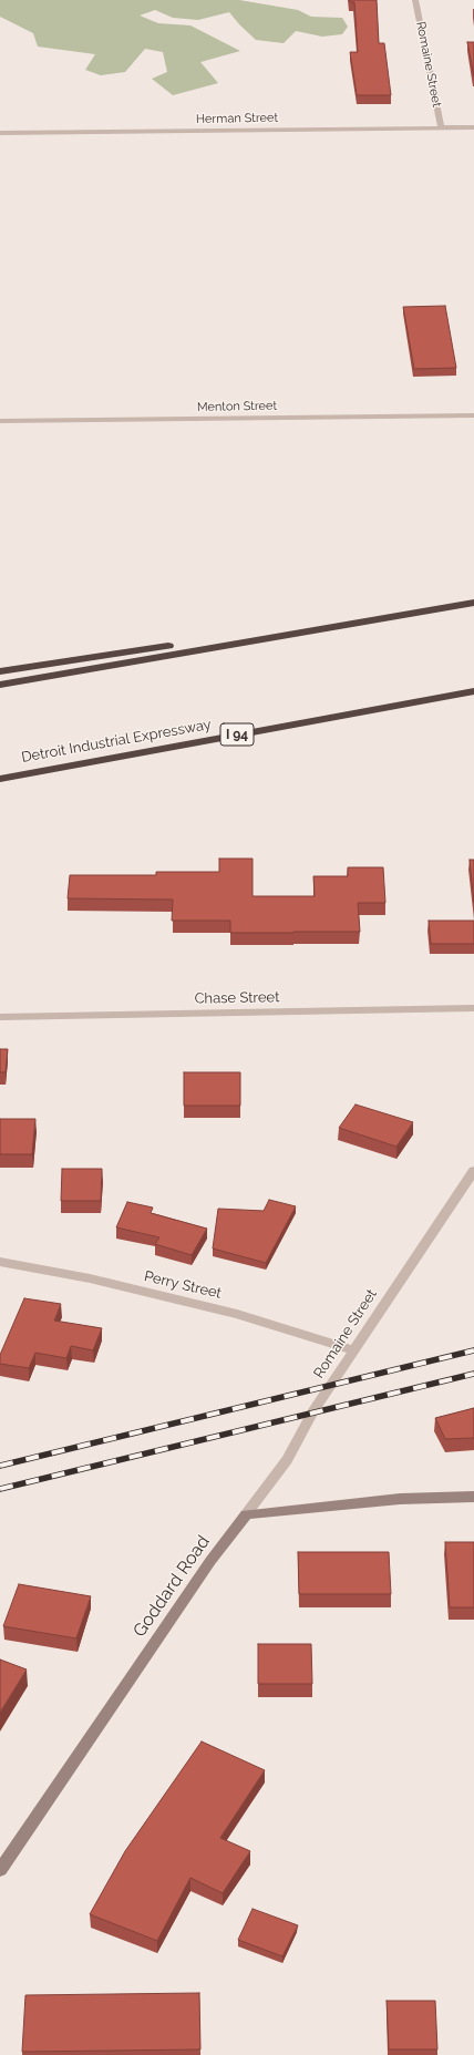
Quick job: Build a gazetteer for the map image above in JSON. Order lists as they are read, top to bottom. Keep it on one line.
{"streets":{"highway":["I 94","Detroit Industrial Expressway"],"main road":["Goddard Road"],"street":["Romaine Street","Herman Street","Menton Street","Chase Street","Perry Street"]},"crossings":[["Romaine Street","Herman Street"],["Romaine Street","Perry Street"],["Romaine Street","Goddard Road"]]}
